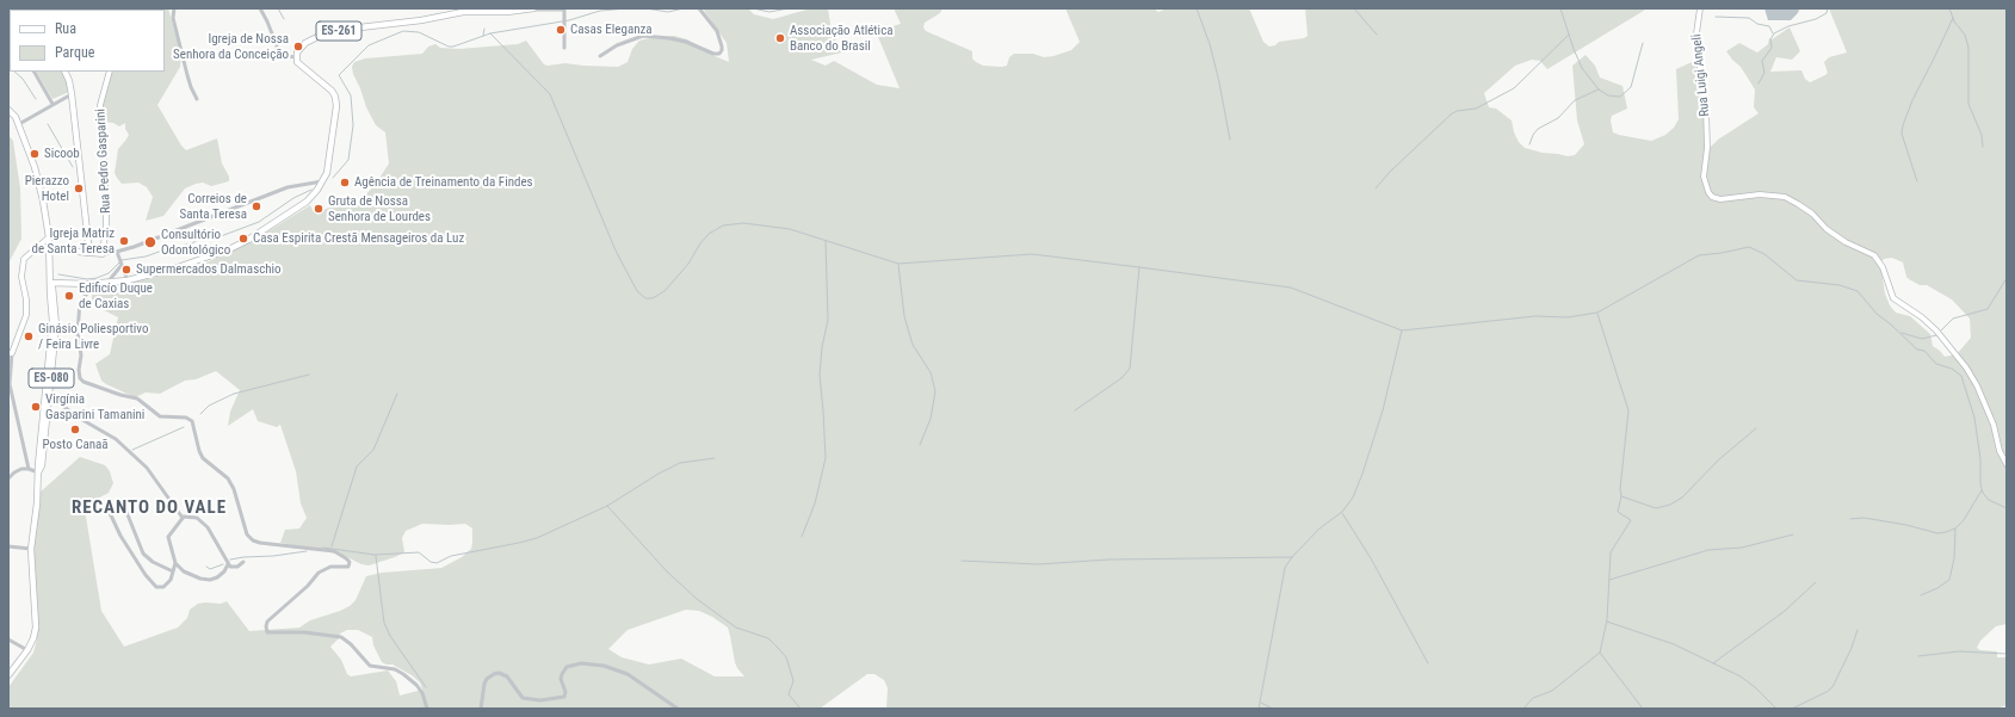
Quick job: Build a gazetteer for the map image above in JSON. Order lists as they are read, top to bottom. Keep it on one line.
{"streets":{"main road":["ES-261","ES-080"],"street":["Rua Luigi Angeli","Rua Pedro Gasparini"]},"districts":["RECANTO DO VALE"],"places":["Casas Eleganza","Associação Atlética Banco do Brasil","Igreja de Nossa Senhora da Conceição","Sicoob","Agência de Treinamento da Findes","Pierazzo Hotel","Correios de Santa Teresa","Gruta de Nossa Senhora de Lourdes","Casa Espirita Crestã Mensageiros da Luz","Igreja Matriz de Santa Teresa","Consultório Odontológico","Supermercados Dalmaschio","Edificío Duque de Caxias","Ginásio Poliesportivo / Feira Livre","Virgínia Gasparini Tamanini","Posto Canaã"],"legend":["Rua","Parque"]}
